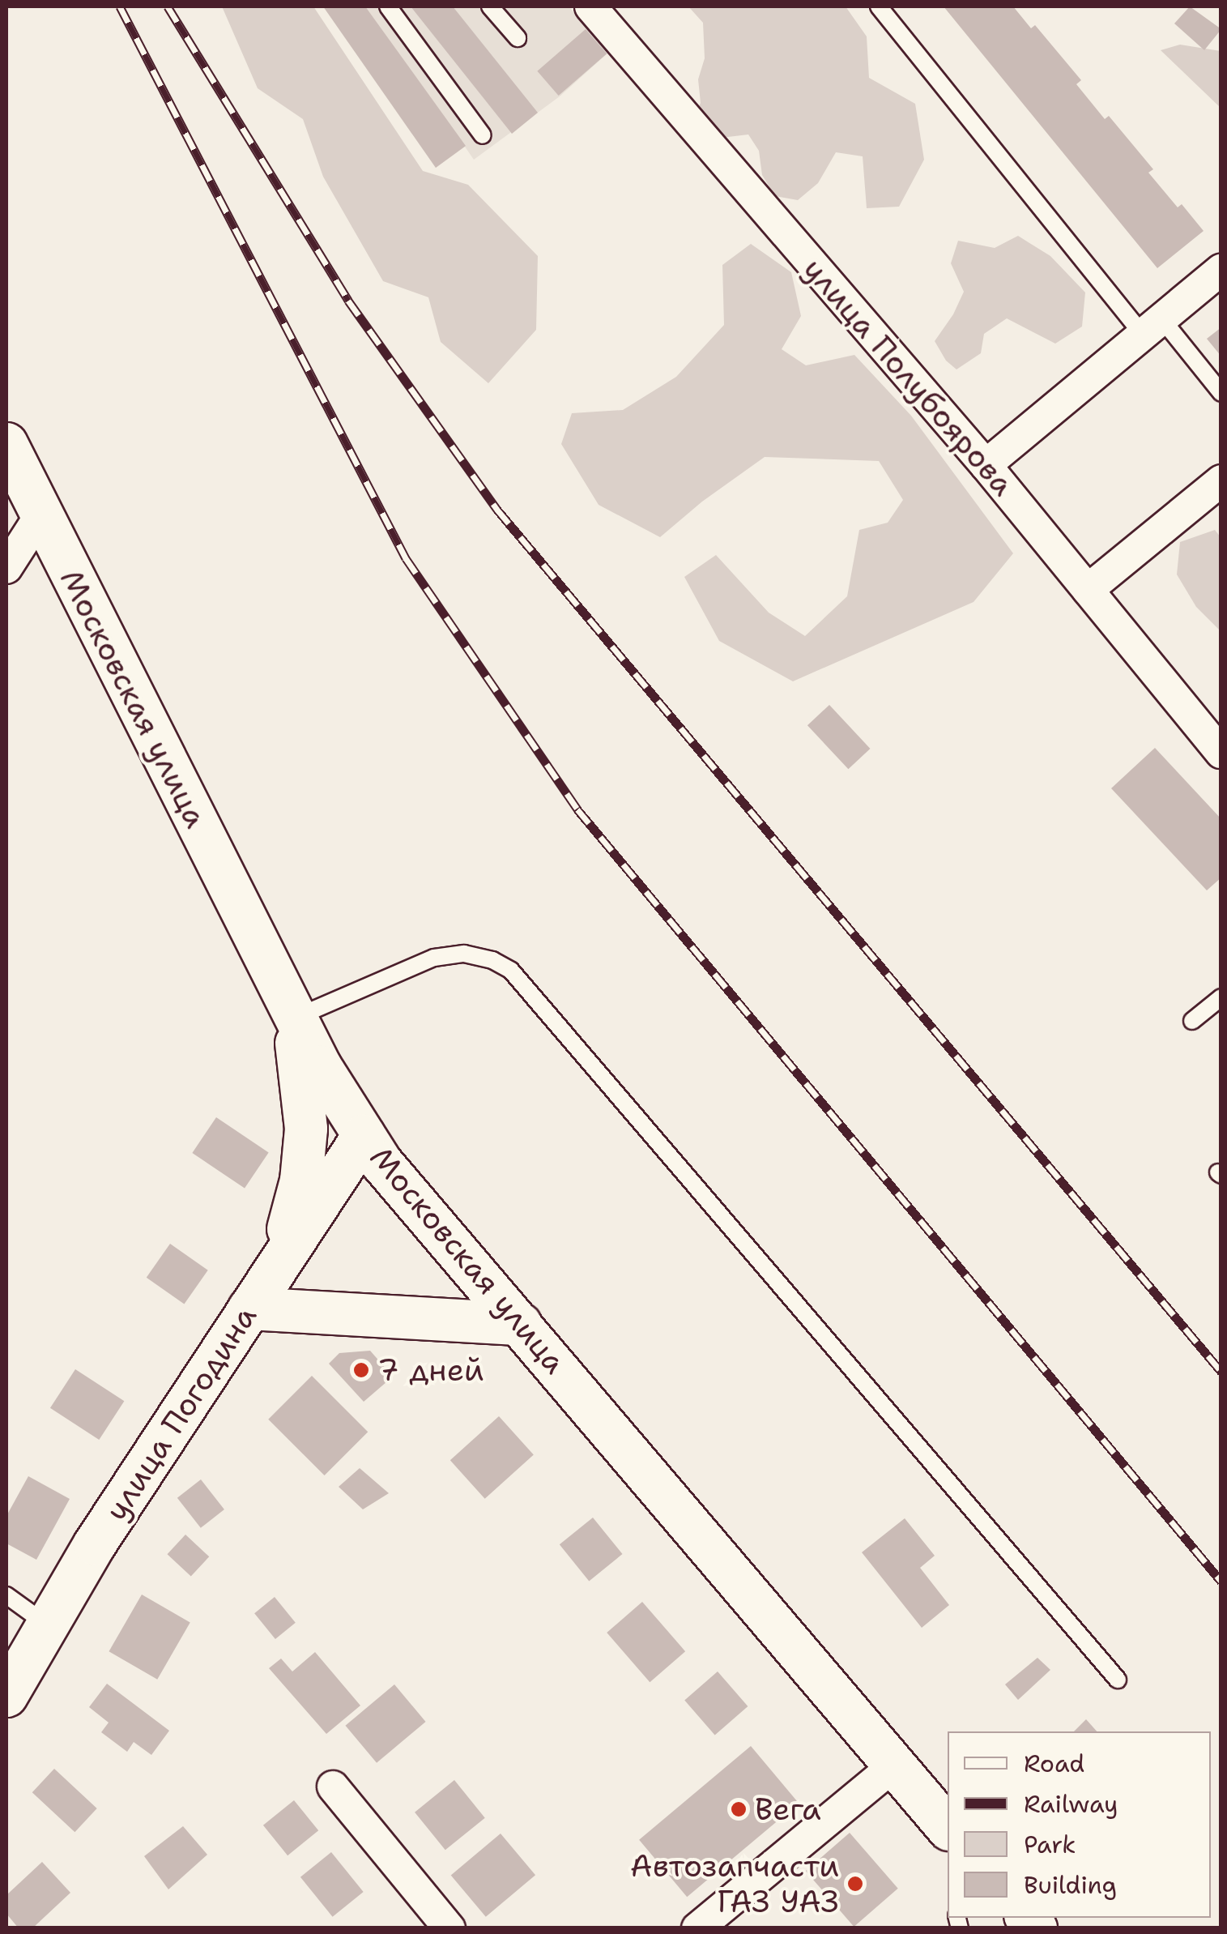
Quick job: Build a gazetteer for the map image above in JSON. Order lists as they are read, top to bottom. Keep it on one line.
{"streets":{"main road":["Московская улица","улица Погодина"],"street":["улица Полубоярова"]},"crossings":[["Московская улица","улица Погодина"]],"places":["7 дней","Вега","Автозапчасти ГАЗ УАЗ"],"legend":["Road","Railway","Park","Building"]}
